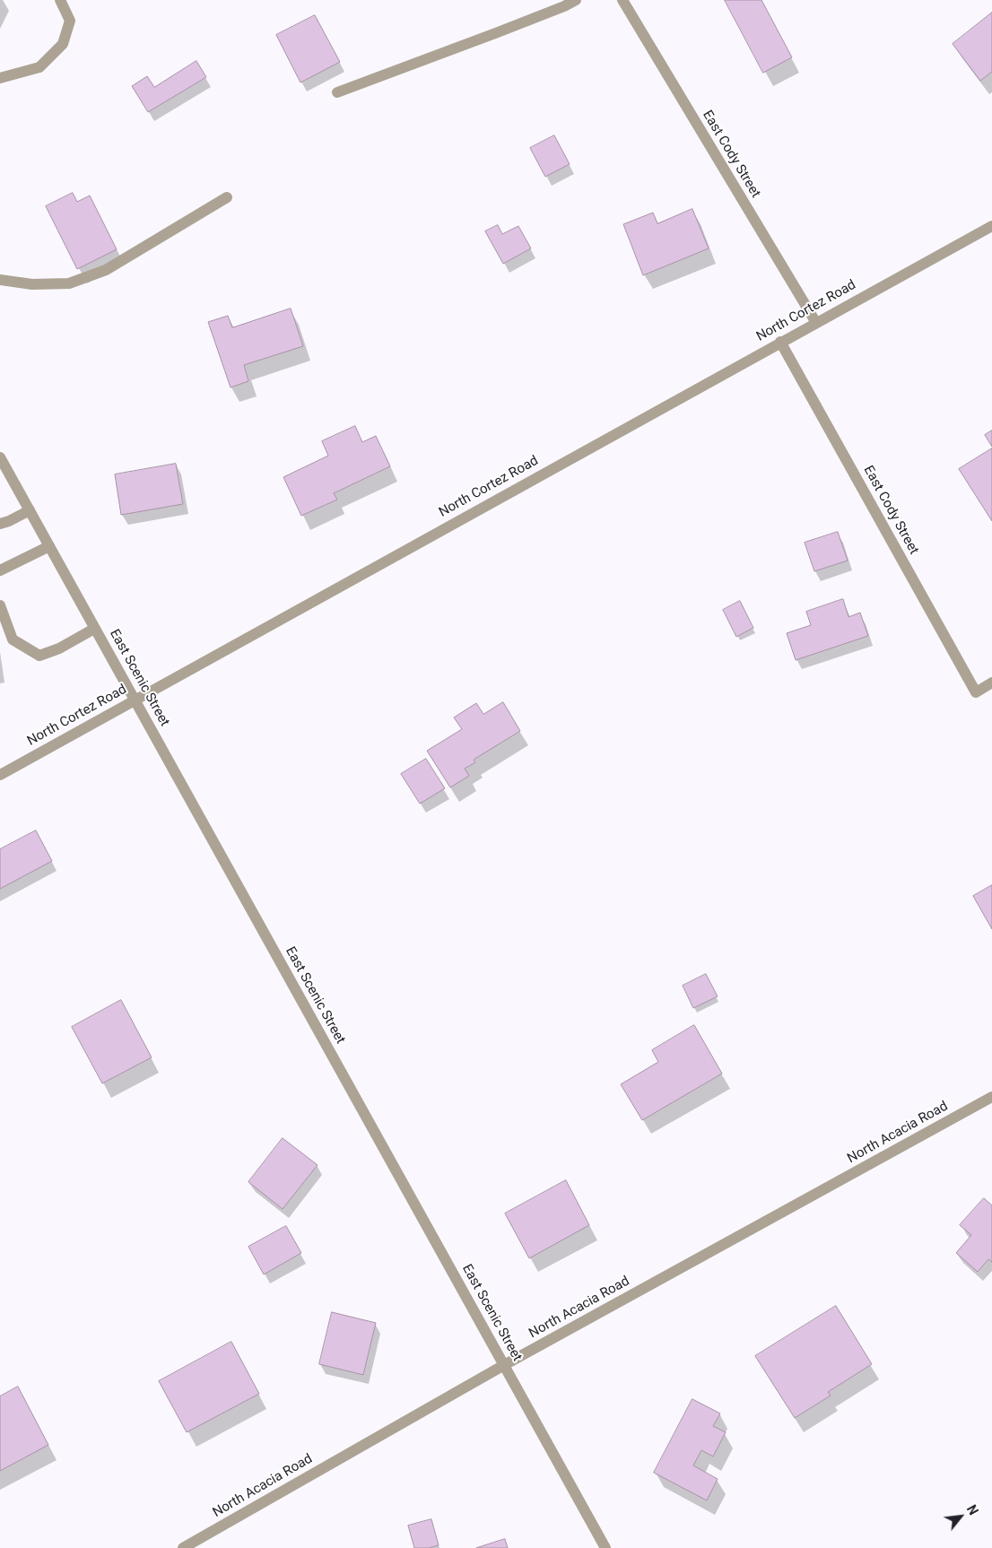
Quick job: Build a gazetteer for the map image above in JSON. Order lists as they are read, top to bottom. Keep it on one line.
{"streets":{"street":["East Cody Street","North Cortez Road","East Scenic Street","North Acacia Road"]},"crossings":[["East Cody Street","North Cortez Road"],["North Cortez Road","East Scenic Street"],["East Scenic Street","North Acacia Road"]],"north":"top right"}
